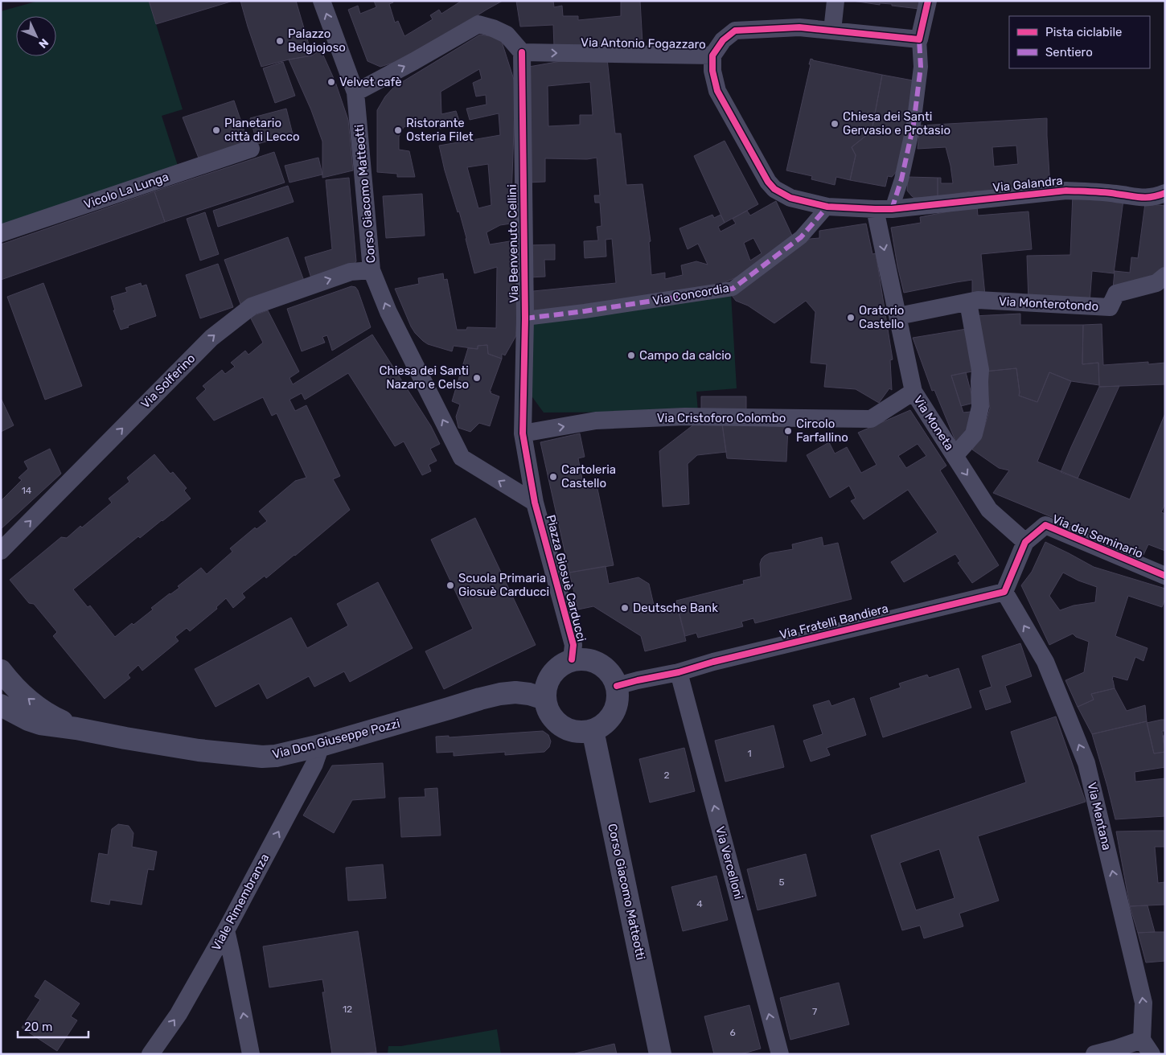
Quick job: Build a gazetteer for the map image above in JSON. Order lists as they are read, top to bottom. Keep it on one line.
{"streets":{"street":["Via Antonio Fogazzaro","Via Galandra","Vicolo La Lunga","Corso Giacomo Matteotti","Via Benvenuto Cellini","Via Concordia","Via Monterotondo","Via Solferino","Via Cristoforo Colombo","Via Moneta","Via del Seminario","Piazza Giosuè Carducci","Via Fratelli Bandiera","Via Don Giuseppe Pozzi","Via Mentana","Via Vercelloni","Viale Rimembranza"]},"crossings":[["Via Antonio Fogazzaro","Via Galandra"],["Via Antonio Fogazzaro","Via Benvenuto Cellini"],["Via Antonio Fogazzaro","Via Concordia"],["Via Antonio Fogazzaro","Via Moneta"],["Via Galandra","Via Moneta"],["Corso Giacomo Matteotti","Via Solferino"],["Corso Giacomo Matteotti","Piazza Giosuè Carducci"],["Corso Giacomo Matteotti","Via Fratelli Bandiera"],["Corso Giacomo Matteotti","Via Don Giuseppe Pozzi"],["Via Benvenuto Cellini","Via Concordia"],["Via Benvenuto Cellini","Via Cristoforo Colombo"],["Via Monterotondo","Via Moneta"],["Via Cristoforo Colombo","Via Moneta"],["Via Moneta","Via del Seminario"],["Piazza Giosuè Carducci","Via Fratelli Bandiera"],["Piazza Giosuè Carducci","Via Don Giuseppe Pozzi"],["Via Fratelli Bandiera","Via Don Giuseppe Pozzi"],["Via Fratelli Bandiera","Via Mentana"],["Via Fratelli Bandiera","Via Vercelloni"],["Via Don Giuseppe Pozzi","Viale Rimembranza"]],"one_way":["Via Antonio Fogazzaro","Corso Giacomo Matteotti","Via Solferino","Via Cristoforo Colombo","Via Moneta","Via Mentana","Via Vercelloni","Viale Rimembranza"],"places":["Palazzo Belgiojoso","Velvet cafè","Chiesa dei Santi Gervasio e Protasio","Planetario città di Lecco","Ristorante Osteria Filet","Oratorio Castello","Campo da calcio","Chiesa dei Santi Nazaro e Celso","Circolo Farfallino","Cartoleria Castello","Scuola Primaria Giosuè Carducci","Deutsche Bank"],"house_numbers":["14","1","2","5","4","12","7","6"],"legend":["Pista ciclabile","Sentiero"],"scale_bar":"20 m","north":"bottom right"}
